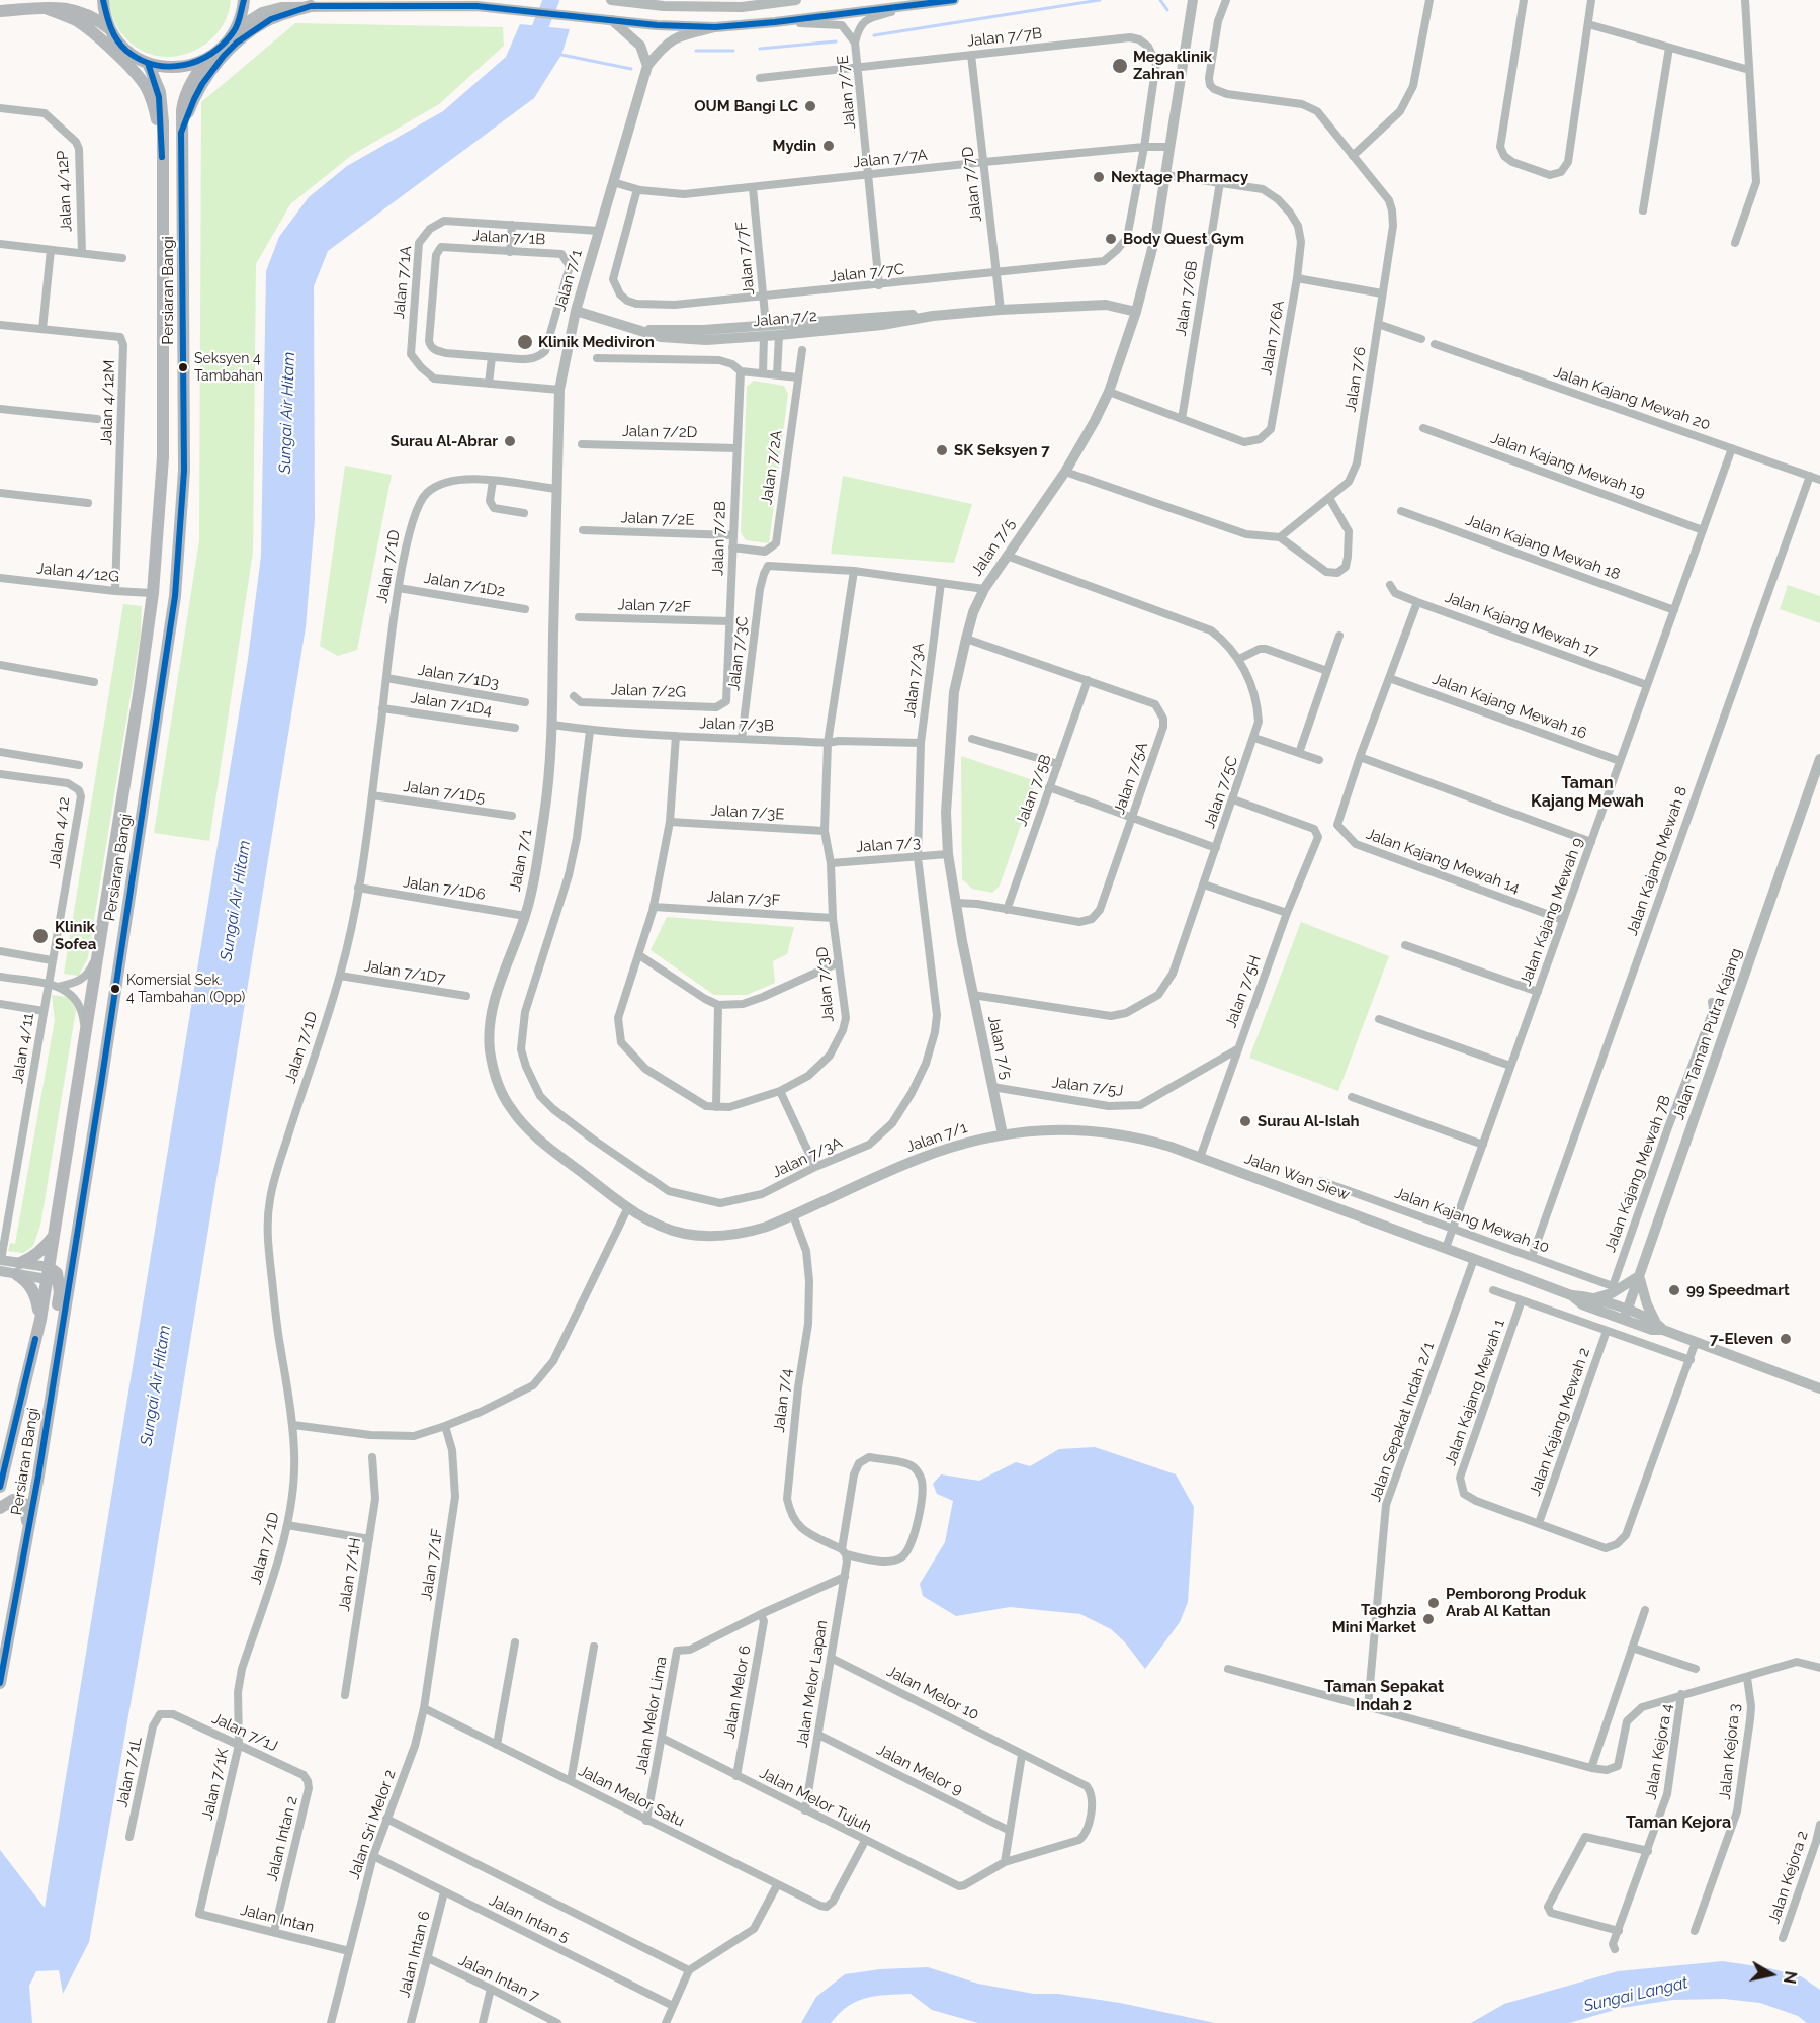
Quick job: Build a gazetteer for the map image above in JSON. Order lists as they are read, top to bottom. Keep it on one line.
{"streets":{"main road":["Persiaran Bangi"],"street":["Jalan 7/7B","Jalan 7/7E","Jalan 7/7A","Jalan 7/7D","Jalan 4/12P","Jalan 7/1B","Jalan 7/7F","Jalan 7/7C","Jalan 7/1","Jalan 7/1A","Jalan 7/6B","Jalan 7/2","Jalan 7/6A","Jalan 7/6","Jalan Kajang Mewah 20","Jalan 4/12M","Jalan 7/2D","Jalan Kajang Mewah 19","Jalan 7/2A","Jalan 7/2E","Jalan 7/2B","Jalan 7/5","Jalan Kajang Mewah 18","Jalan 7/1D","Jalan 4/12G","Jalan 7/1D2","Jalan 7/2F","Jalan Kajang Mewah 17","Jalan 7/3C","Jalan 7/1D3","Jalan 7/3A","Jalan 7/2G","Jalan 7/1D4","Jalan Kajang Mewah 16","Jalan 7/3B","Jalan 7/5A","Jalan 7/5B","Jalan 7/1D5","Jalan 7/5C","Jalan 7/3E","Jalan 4/12","Jalan 7/3","Jalan Kajang Mewah 14","Jalan Kajang Mewah 8","Jalan 7/1D6","Jalan 7/3F","Jalan Kajang Mewah 9","Jalan 7/1D7","Jalan 7/3D","Jalan 7/5H","Jalan Taman Putra Kajang","Jalan 4/11","Jalan 7/5J","Jalan Kajang Mewah 7B","Jalan Wan Siew","Jalan Kajang Mewah 10","Jalan Kajang Mewah 1","Jalan 7/4","Jalan Sepakat Indah 2/1","Jalan Kajang Mewah 2","Jalan 7/1F","Jalan 7/1H","Jalan Melor Lapan","Jalan Melor 6","Jalan Melor 10","Jalan Melor Lima","Jalan 7/1J","Jalan Kejora 4","Jalan Kejora 3","Jalan Melor 9","Jalan 7/1L","Jalan 7/1K","Jalan Melor Satu","Jalan Melor Tujuh","Jalan Sri Melor 2","Jalan Intan 2","Jalan Kejora 2","Jalan Intan","Jalan Intan 5","Jalan Intan 6","Jalan Intan 7"]},"crossings":[["Jalan 7/7B","Jalan 7/7E"],["Jalan 7/7B","Jalan 7/7A"],["Jalan 7/7B","Jalan 7/7D"],["Jalan 7/7B","Jalan 7/7C"],["Jalan 7/7E","Jalan 7/7A"],["Jalan 7/7E","Jalan 7/7C"],["Jalan 7/7E","Jalan 7/1"],["Jalan 7/7A","Jalan 7/7D"],["Jalan 7/7A","Jalan 7/7F"],["Jalan 7/7A","Jalan 7/7C"],["Jalan 7/7A","Jalan 7/1"],["Jalan 7/7A","Jalan 7/5"],["Jalan 7/7D","Jalan 7/7C"],["Jalan 7/7D","Jalan 7/2"],["Jalan 7/7F","Jalan 7/7C"],["Jalan 7/7F","Jalan 7/2"],["Jalan 7/1","Jalan 7/1A"],["Jalan 7/1","Persiaran Bangi"],["Jalan 7/1","Jalan 7/2"],["Jalan 7/1","Jalan 7/5"],["Jalan 7/1","Jalan 7/1D"],["Jalan 7/1","Jalan 7/3B"],["Jalan 7/1","Jalan 7/1D6"],["Jalan 7/1","Jalan Wan Siew"],["Jalan 7/1","Jalan 7/4"],["Persiaran Bangi","Jalan 4/12G"],["Jalan 7/6B","Jalan 7/6A"],["Jalan 7/2","Jalan 7/5"],["Jalan 7/6A","Jalan 7/5"],["Jalan Kajang Mewah 20","Jalan Kajang Mewah 8"],["Jalan Kajang Mewah 20","Jalan Kajang Mewah 9"],["Jalan 4/12M","Jalan 4/12G"],["Jalan 7/2D","Jalan 7/2B"],["Jalan Kajang Mewah 19","Jalan Kajang Mewah 9"],["Jalan 7/2A","Jalan 7/2B"],["Jalan 7/2E","Jalan 7/2B"],["Jalan 7/2B","Jalan 7/2F"],["Jalan 7/2B","Jalan 7/2G"],["Jalan 7/5","Jalan 7/5A"],["Jalan 7/5","Jalan 7/5C"],["Jalan 7/5","Jalan 7/3"],["Jalan 7/5","Jalan 7/5J"],["Jalan 7/5","Jalan Wan Siew"],["Jalan Kajang Mewah 18","Jalan Kajang Mewah 9"],["Jalan 7/1D","Jalan 7/1D2"],["Jalan 7/1D","Jalan 7/1D3"],["Jalan 7/1D","Jalan 7/1D4"],["Jalan 7/1D","Jalan 7/1D5"],["Jalan 7/1D","Jalan 7/1D6"],["Jalan 7/1D","Jalan 7/1D7"],["Jalan 7/1D","Jalan 7/1J"],["Jalan 7/1D","Jalan 7/1K"],["Jalan Kajang Mewah 17","Jalan Kajang Mewah 14"],["Jalan Kajang Mewah 17","Jalan Kajang Mewah 9"],["Jalan 7/3C","Jalan 7/3B"],["Jalan 7/3C","Jalan 7/3D"],["Jalan 7/3A","Jalan 7/3B"],["Jalan 7/3A","Jalan 7/3"],["Jalan Kajang Mewah 16","Jalan Kajang Mewah 14"],["Jalan Kajang Mewah 16","Jalan Kajang Mewah 9"],["Jalan 7/3B","Jalan 7/3D"],["Jalan 7/5A","Jalan 7/5B"],["Jalan 7/5C","Jalan 7/5H"],["Jalan 7/3E","Jalan 7/3D"],["Jalan 4/12","Jalan 4/11"],["Jalan 7/3","Jalan 7/3D"],["Jalan Kajang Mewah 14","Jalan Kajang Mewah 9"],["Jalan Kajang Mewah 8","Jalan Kajang Mewah 10"],["Jalan 7/3F","Jalan 7/3D"],["Jalan Kajang Mewah 9","Jalan Wan Siew"],["Jalan Kajang Mewah 9","Jalan Kajang Mewah 10"],["Jalan 7/5H","Jalan 7/5J"],["Jalan 7/5H","Jalan Wan Siew"],["Jalan Taman Putra Kajang","Jalan Wan Siew"],["Jalan Kajang Mewah 7B","Jalan Kajang Mewah 10"],["Jalan Wan Siew","Jalan Kajang Mewah 1"],["Jalan Wan Siew","Jalan Sepakat Indah 2/1"],["Jalan Kajang Mewah 1","Jalan Kajang Mewah 2"],["Jalan 7/4","Jalan Melor Lapan"],["Jalan 7/1F","Jalan Melor Satu"],["Jalan 7/1F","Jalan Sri Melor 2"],["Jalan Melor Lapan","Jalan Melor 10"],["Jalan Melor Lapan","Jalan Melor 9"],["Jalan Melor Lapan","Jalan Melor Tujuh"],["Jalan Melor 6","Jalan Melor Lima"],["Jalan Melor 6","Jalan Melor Tujuh"],["Jalan Melor 10","Jalan Melor Tujuh"],["Jalan Melor Lima","Jalan Melor Satu"],["Jalan Melor Lima","Jalan Melor Tujuh"],["Jalan 7/1J","Jalan 7/1L"],["Jalan 7/1J","Jalan 7/1K"],["Jalan 7/1J","Jalan Intan 2"],["Jalan 7/1K","Jalan Intan"],["Jalan Melor Satu","Jalan Melor Tujuh"],["Jalan Melor Satu","Jalan Sri Melor 2"],["Jalan Sri Melor 2","Jalan Intan"],["Jalan Sri Melor 2","Jalan Intan 5"],["Jalan Intan 2","Jalan Intan"],["Jalan Intan 5","Jalan Intan 6"],["Jalan Intan 6","Jalan Intan 7"]],"districts":["Taman Kajang Mewah","Taman Sepakat Indah 2","Taman Kejora"],"water":["Sungai Air Hitam","Sungai Langat"],"places":["Megaklinik Zahran","OUM Bangi LC","Mydin","Nextage Pharmacy","Body Quest Gym","Klinik Mediviron","Seksyen 4 Tambahan","Surau Al-Abrar","SK Seksyen 7","Klinik Sofea","Komersial Sek. 4 Tambahan (Opp)","Surau Al-Islah","99 Speedmart","7-Eleven","Pemborong Produk Arab Al Kattan","Taghzia Mini Market"],"north":"right"}
